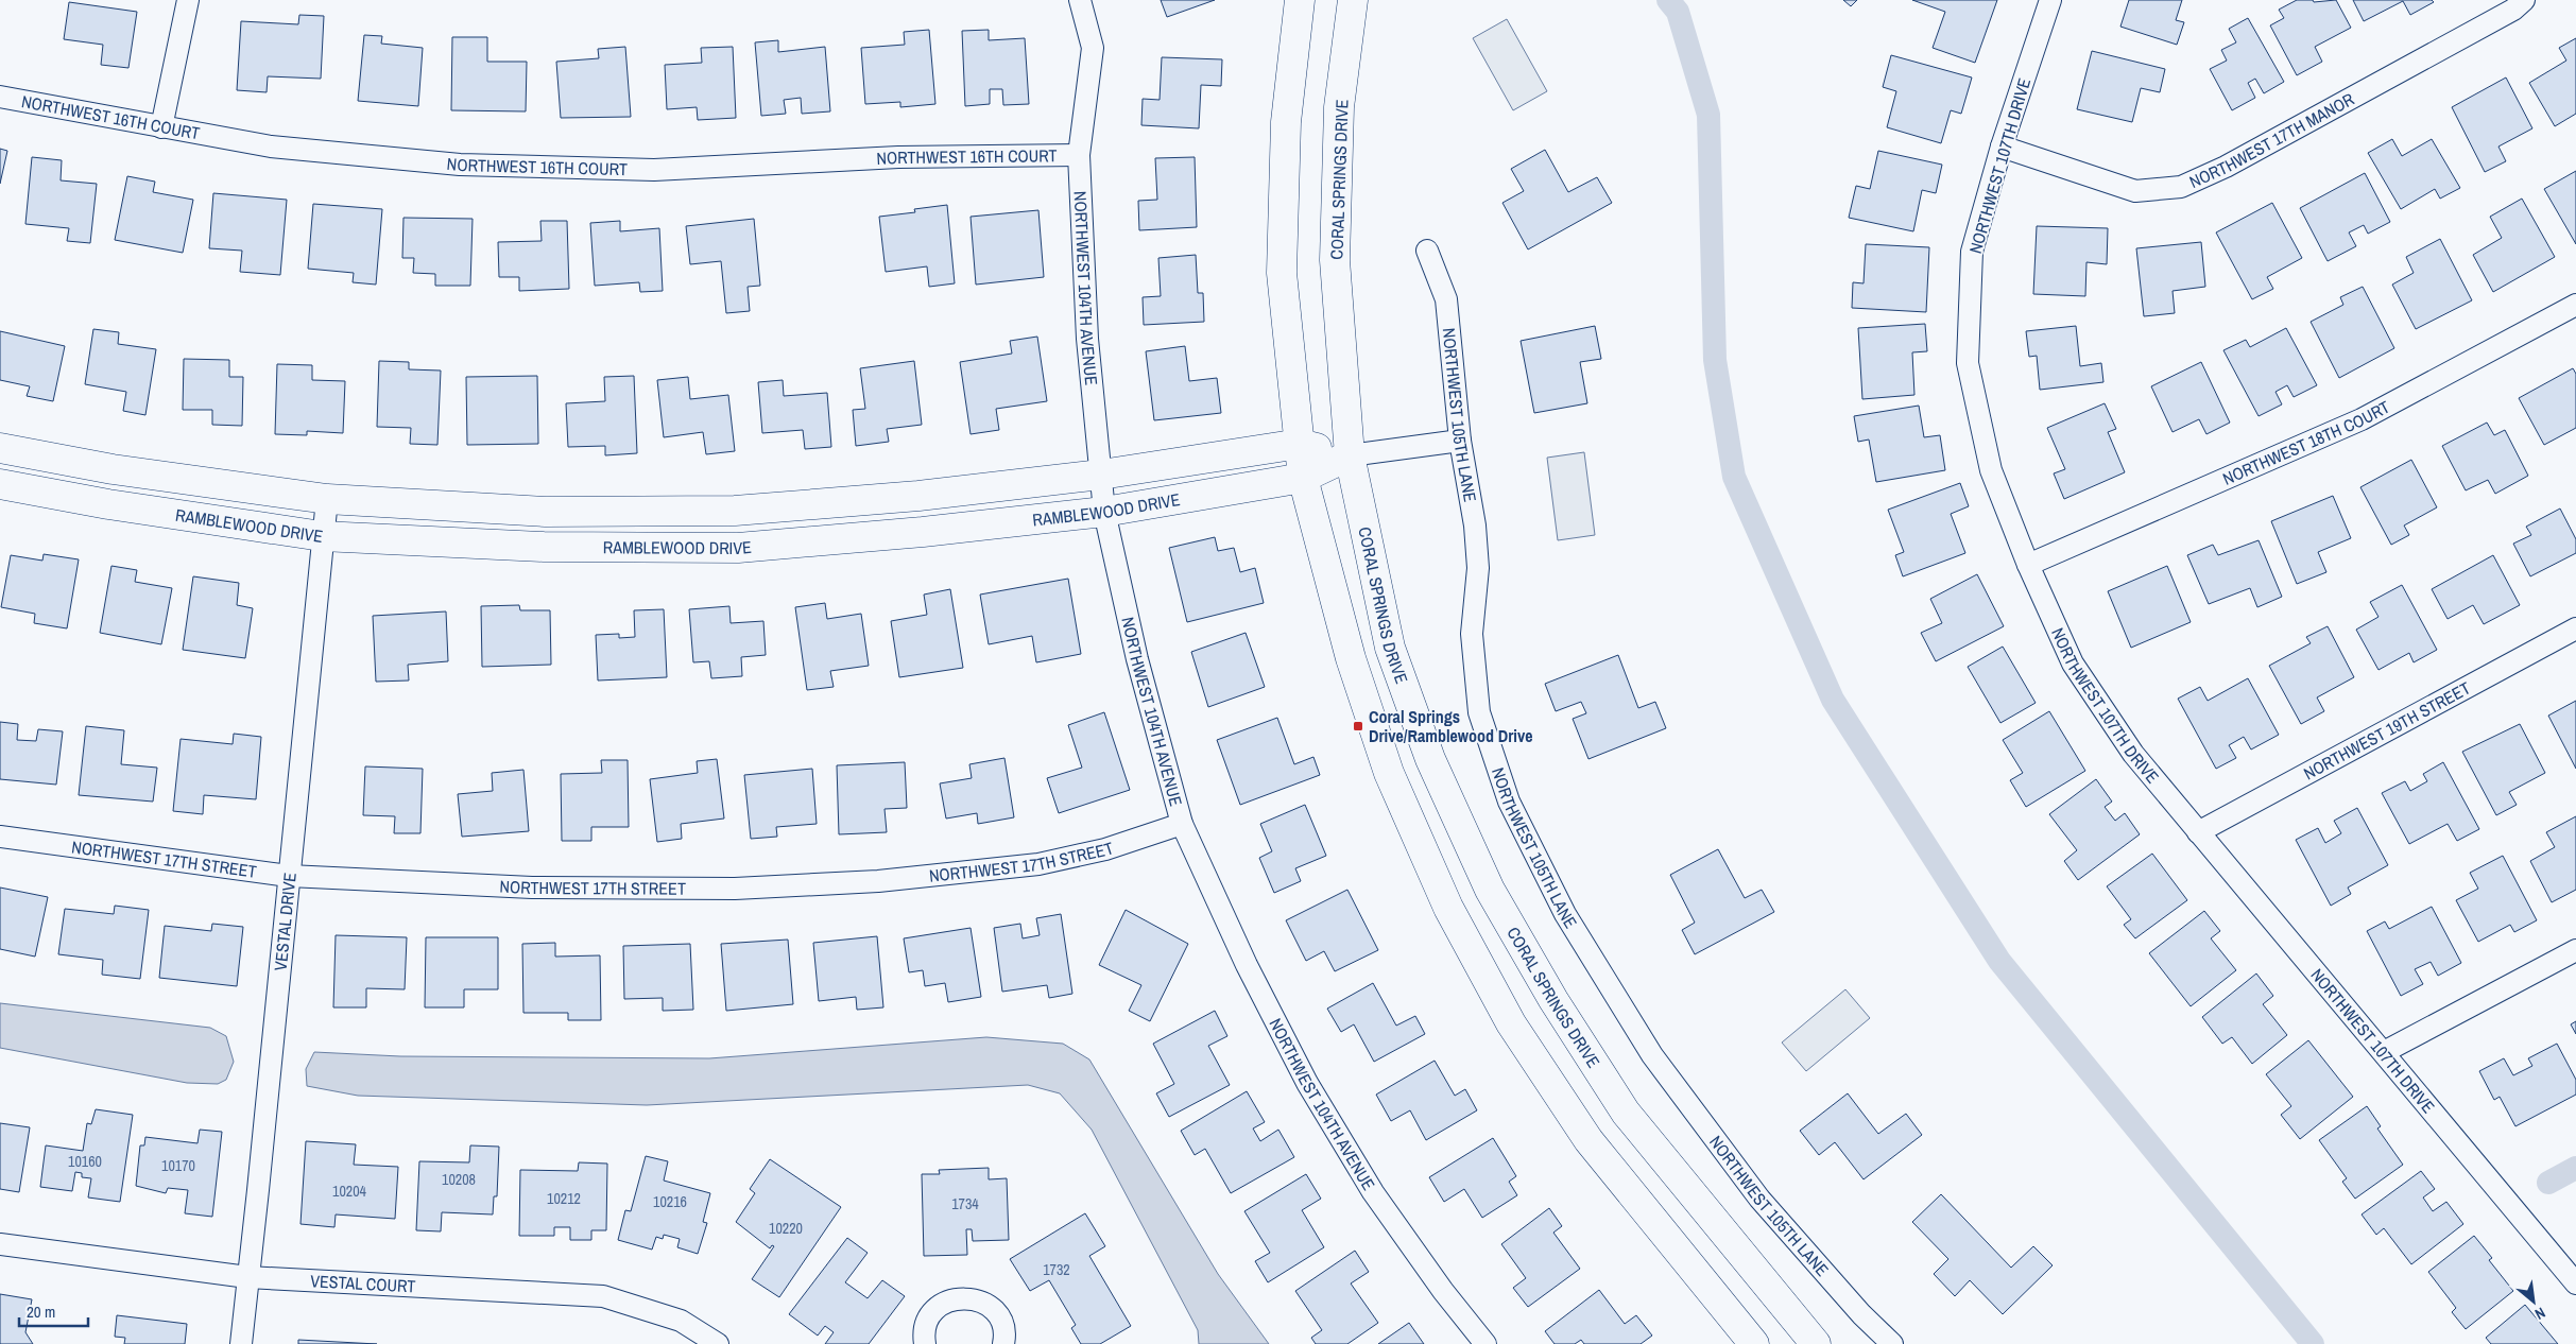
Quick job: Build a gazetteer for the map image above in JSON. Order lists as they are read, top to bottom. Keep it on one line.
{"streets":{"main road":["CORAL SPRINGS DRIVE","RAMBLEWOOD DRIVE"],"street":["NORTHWEST 16TH COURT","NORTHWEST 17TH MANOR","NORTHWEST 107TH DRIVE","NORTHWEST 104TH AVENUE","NORTHWEST 105TH LANE","NORTHWEST 18TH COURT","NORTHWEST 19TH STREET","NORTHWEST 17TH STREET","VESTAL DRIVE","VESTAL COURT"]},"crossings":[["NORTHWEST 16TH COURT","NORTHWEST 104TH AVENUE"],["NORTHWEST 17TH MANOR","NORTHWEST 107TH DRIVE"],["NORTHWEST 107TH DRIVE","NORTHWEST 18TH COURT"],["NORTHWEST 107TH DRIVE","NORTHWEST 19TH STREET"],["CORAL SPRINGS DRIVE","RAMBLEWOOD DRIVE"],["NORTHWEST 104TH AVENUE","RAMBLEWOOD DRIVE"],["NORTHWEST 104TH AVENUE","NORTHWEST 17TH STREET"],["NORTHWEST 105TH LANE","RAMBLEWOOD DRIVE"],["RAMBLEWOOD DRIVE","VESTAL DRIVE"],["NORTHWEST 17TH STREET","VESTAL DRIVE"],["VESTAL DRIVE","VESTAL COURT"]],"places":{"transit":["Coral Springs Drive/Ramblewood Drive"]},"house_numbers":["10160","10170","10208","10204","10212","10216","1734","10220","1732"],"scale_bar":"20 m","north":"bottom right"}
